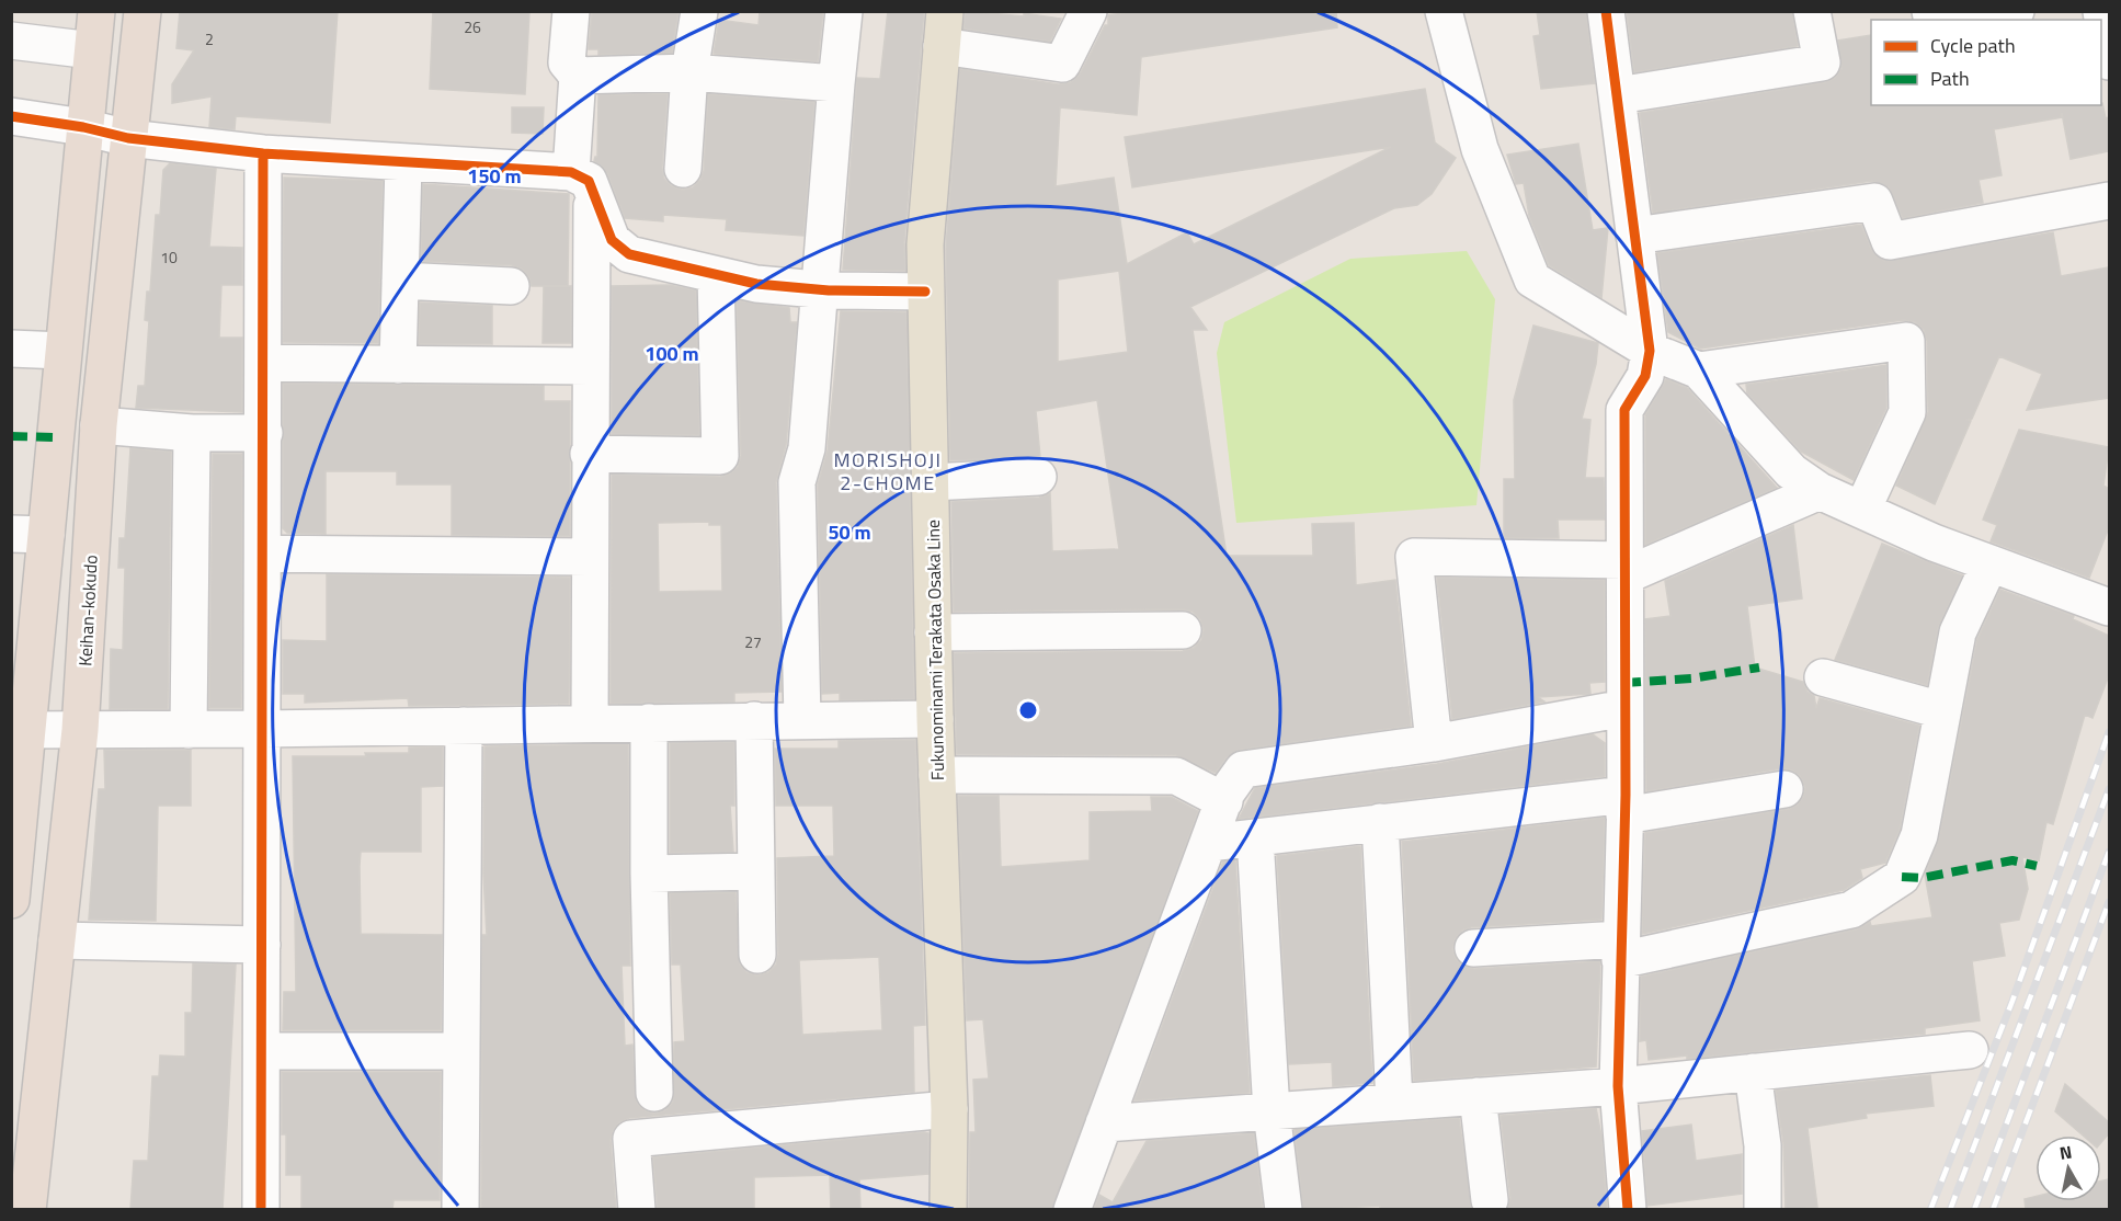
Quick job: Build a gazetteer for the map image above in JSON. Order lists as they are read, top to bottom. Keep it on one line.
{"streets":{"highway":["Keihan-kokudo"],"main road":["Fukunominami Terakata Osaka Line"]},"districts":["MORISHOJI 2-CHOME"],"house_numbers":["26","2","10","27"],"legend":["Cycle path","Path"],"north":"top","rings":["150 m","100 m","50 m"]}
